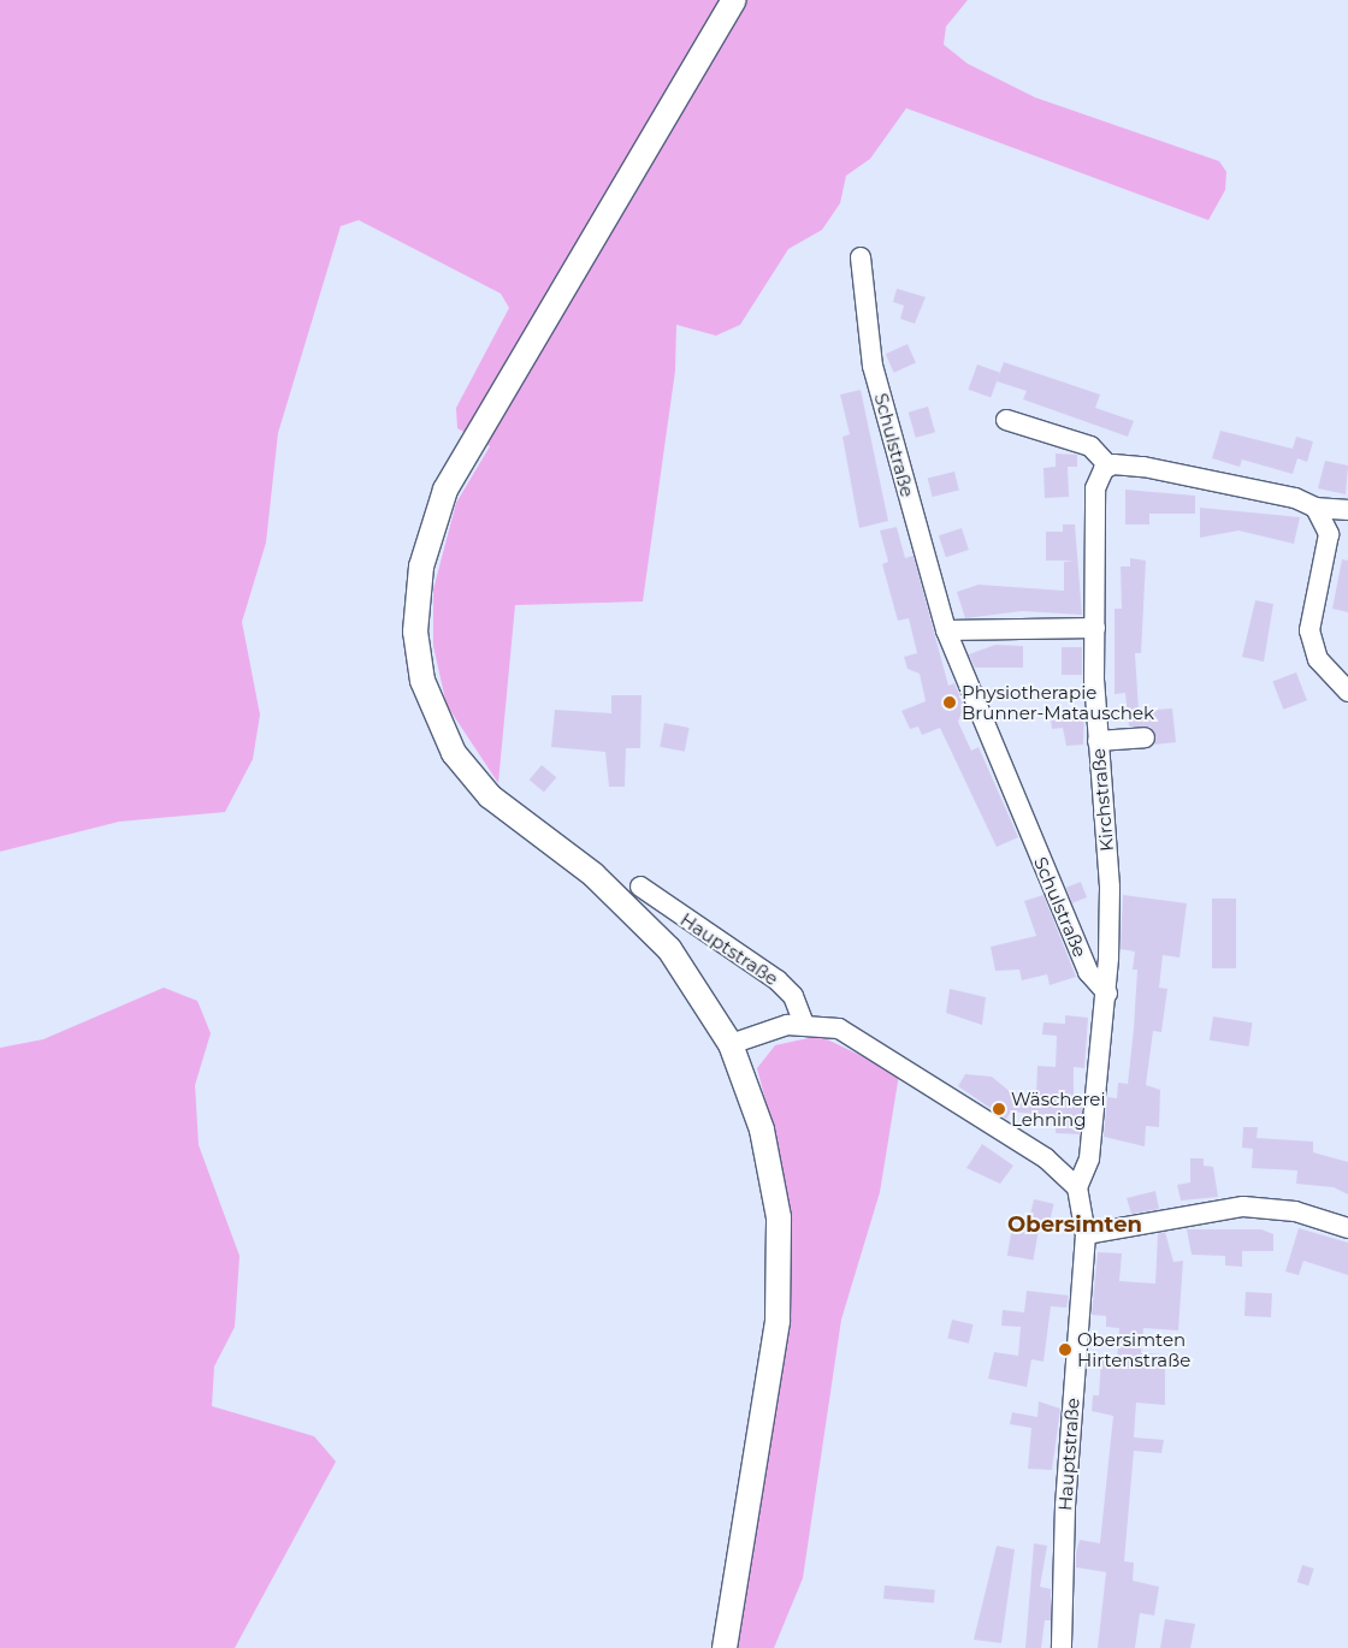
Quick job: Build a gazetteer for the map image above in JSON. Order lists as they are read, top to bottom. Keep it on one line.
{"streets":{"street":["Schulstraße","Kirchstraße","Hauptstraße"]},"crossings":[["Schulstraße","Kirchstraße"]],"districts":["Obersimten"],"places":["Physiotherapie Brunner-Matauschek","Wäscherei Lehning","Obersimten Hirtenstraße"]}
